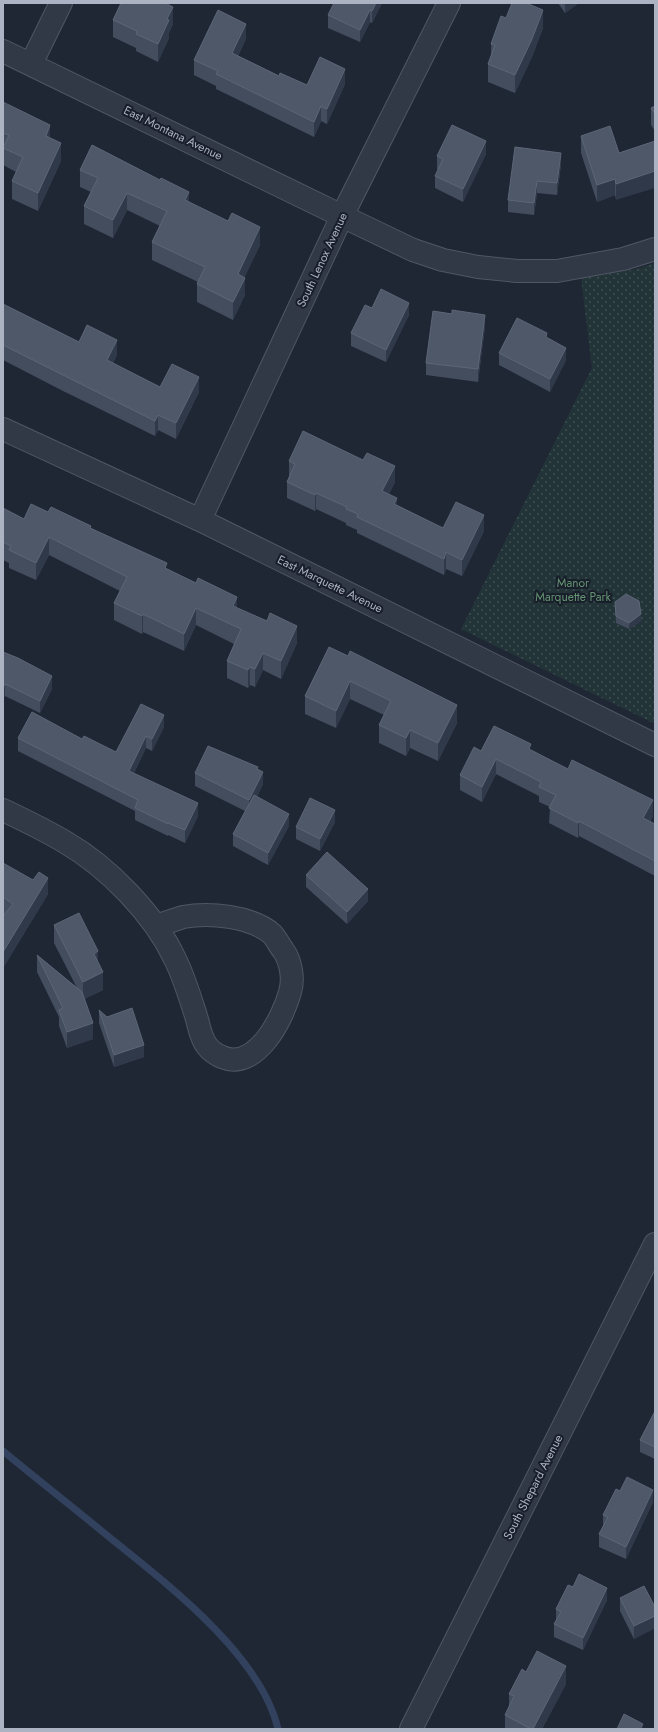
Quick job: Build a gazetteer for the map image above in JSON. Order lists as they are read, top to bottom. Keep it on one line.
{"streets":{"street":["East Montana Avenue","South Lenox Avenue","East Marquette Avenue","South Shepard Avenue"]},"crossings":[["East Montana Avenue","South Lenox Avenue"],["South Lenox Avenue","East Marquette Avenue"]],"parks":["Manor Marquette Park"]}
